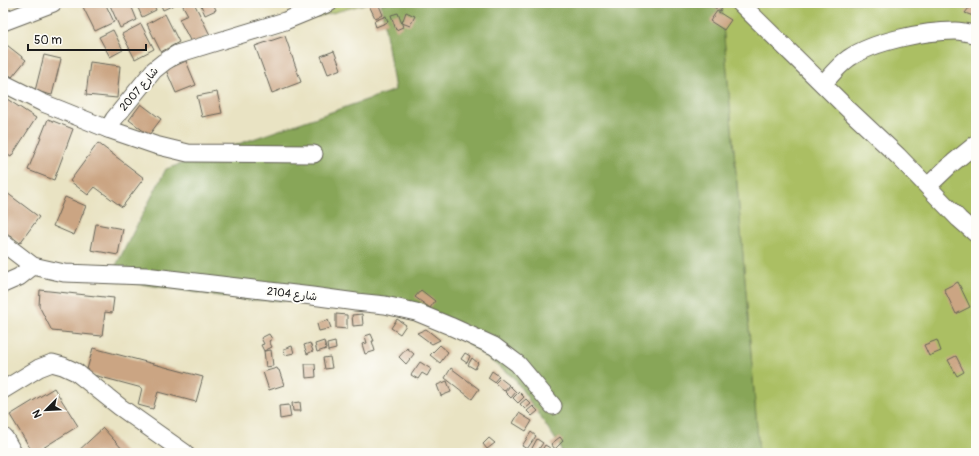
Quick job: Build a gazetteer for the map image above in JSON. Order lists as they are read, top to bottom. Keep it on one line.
{"streets":{"street":["شارع 2007","شارع 2104"]},"scale_bar":"50 m","north":"bottom left"}
